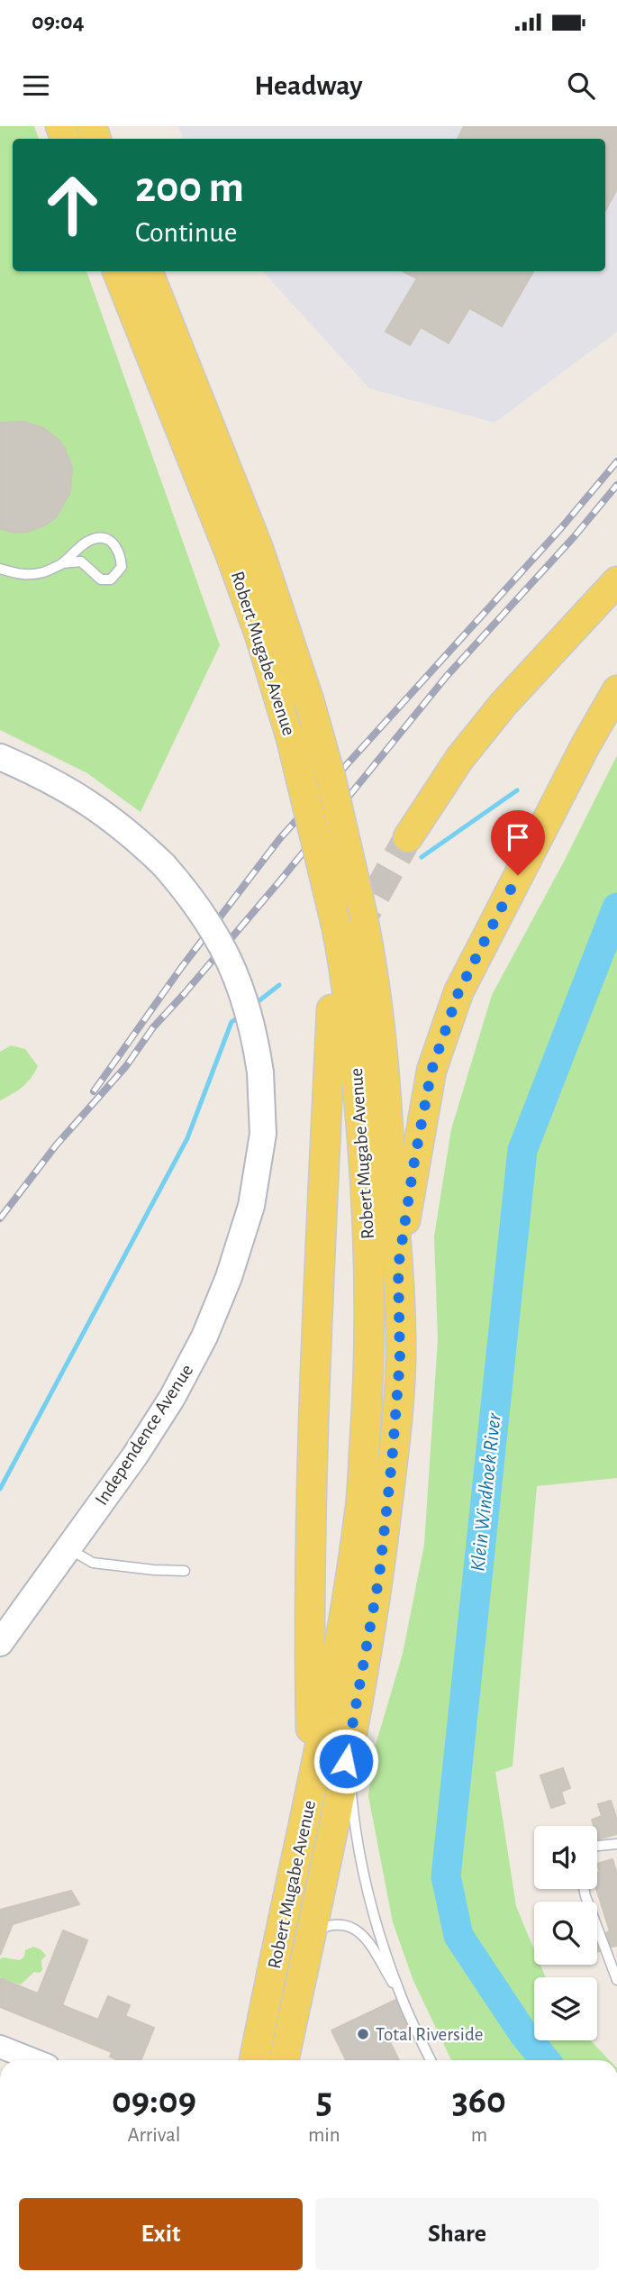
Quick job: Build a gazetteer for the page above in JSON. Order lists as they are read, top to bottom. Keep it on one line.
{"streets":{"main road":["Robert Mugabe Avenue","Independence Avenue"]},"water":["Klein Windhoek River"],"places":["Total Riverside"],"page":{"status":"09:04","header":"Headway","turn":["200 m","Continue"],"eta":["09:09","Arrival","5","min","360","m"],"buttons":["Exit","Share"]}}
